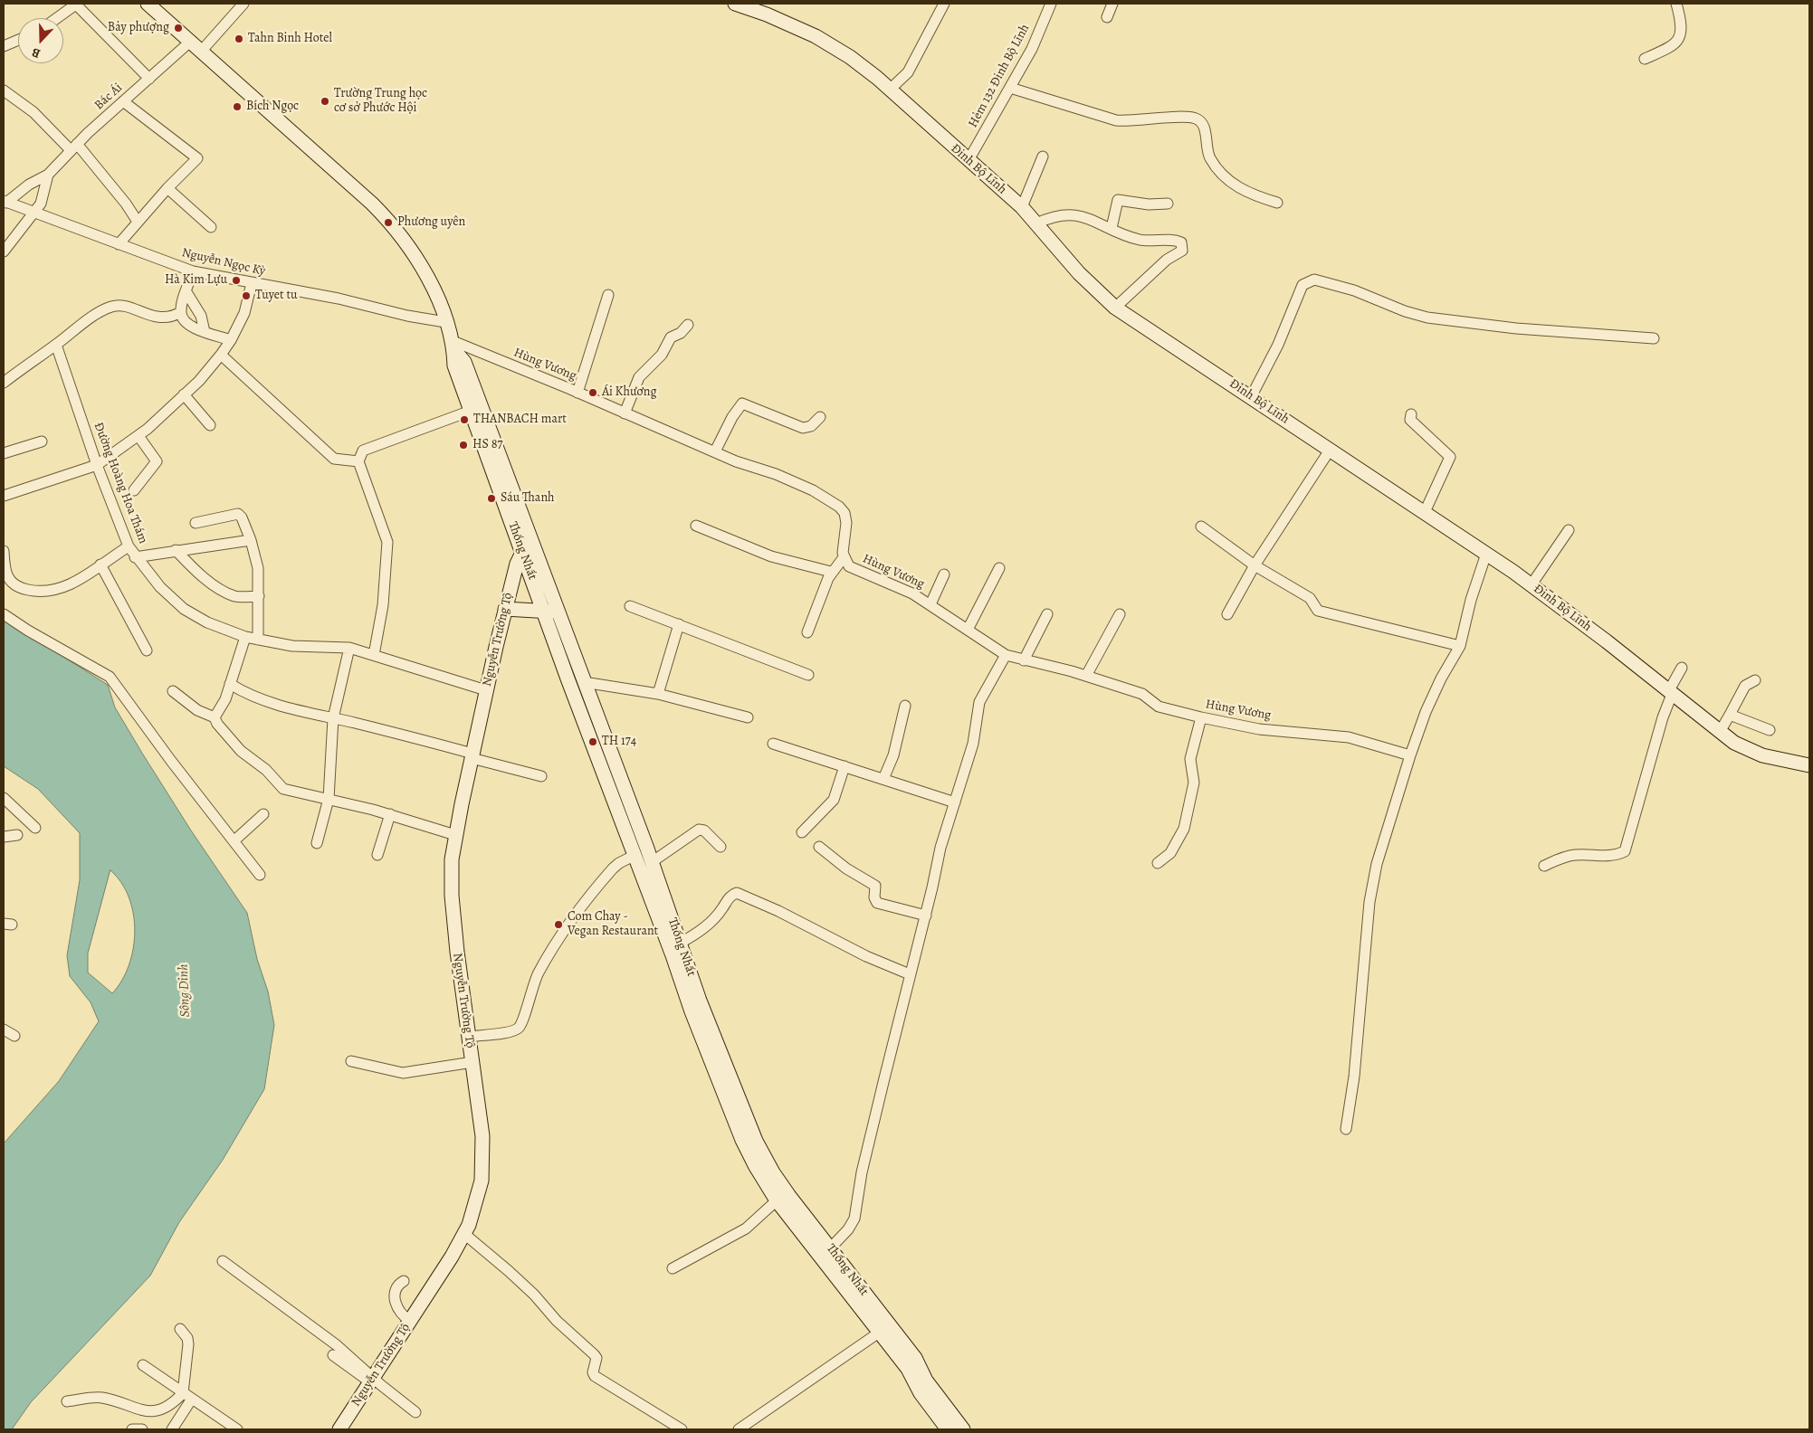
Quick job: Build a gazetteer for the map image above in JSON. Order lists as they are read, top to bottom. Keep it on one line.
{"streets":{"main road":["Đinh Bộ Lĩnh","Thống Nhất","Nguyễn Trường Tộ"],"street":["Hẻm 132 Đinh Bộ Lĩnh","Bác Ái","Nguyễn Ngọc Kỳ","Hùng Vương","Đường Hoàng Hoa Thám"]},"crossings":[["Hẻm 132 Đinh Bộ Lĩnh","Đinh Bộ Lĩnh"],["Bác Ái","Nguyễn Ngọc Kỳ"],["Hùng Vương","Thống Nhất"],["Đường Hoàng Hoa Thám","Nguyễn Trường Tộ"],["Thống Nhất","Nguyễn Trường Tộ"]],"water":["Sông Dinh"],"places":["Bảy phượng","Tahn Binh Hotel","Trường Trung học cơ sở Phước Hội","Bích Ngọc","Phương uyên","Hà Kim Lựu","Tuyet tu","Ái Khương","THANBACH mart","HS 87","Sáu Thanh","TH 174","Com Chay - Vegan Restaurant"],"north":"bottom"}
